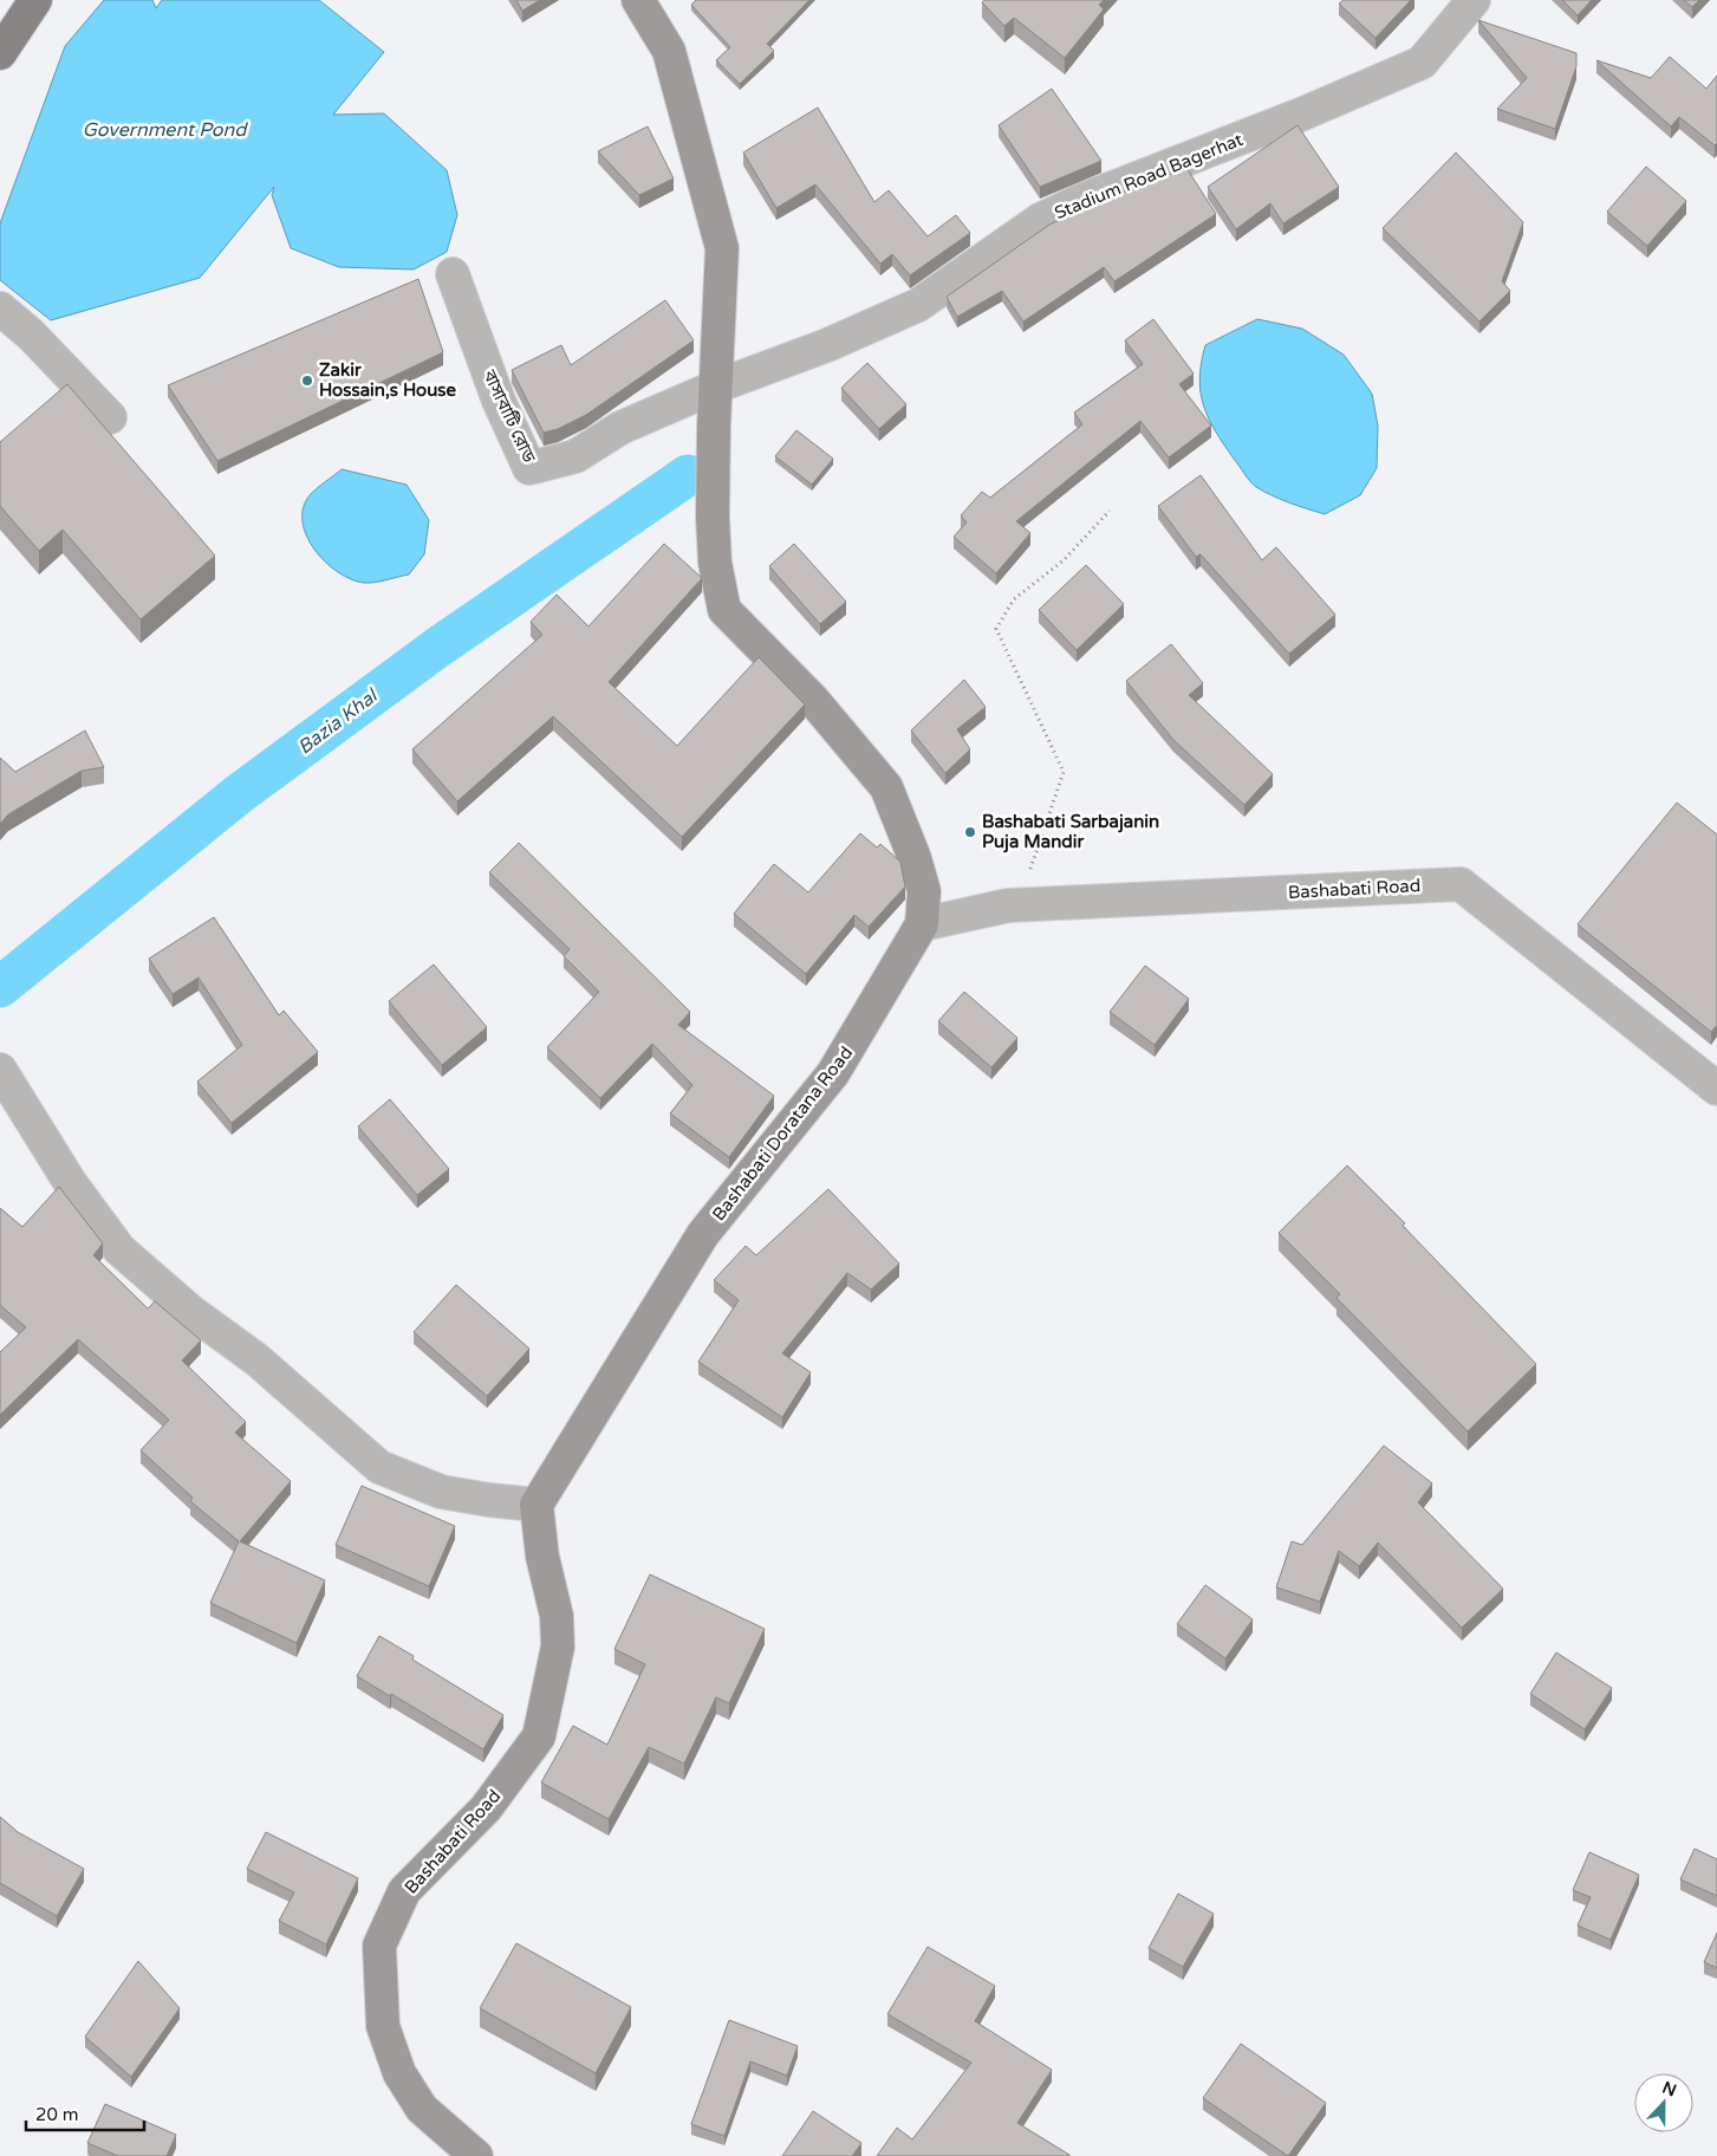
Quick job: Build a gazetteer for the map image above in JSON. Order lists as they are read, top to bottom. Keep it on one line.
{"streets":{"street":["Stadium Road Bagerhat","বাসাবাটি রোড","Bashabati Road","Bashabati Doratana Road"]},"crossings":[["Stadium Road Bagerhat","বাসাবাটি রোড"],["Stadium Road Bagerhat","Bashabati Doratana Road"],["বাসাবাটি রোড","Bashabati Doratana Road"],["Bashabati Road","Bashabati Doratana Road"]],"water":["Government Pond","Bazia Khal"],"places":["Zakir Hossain,s House","Bashabati Sarbajanin Puja Mandir"],"scale_bar":"20 m","north":"top"}
